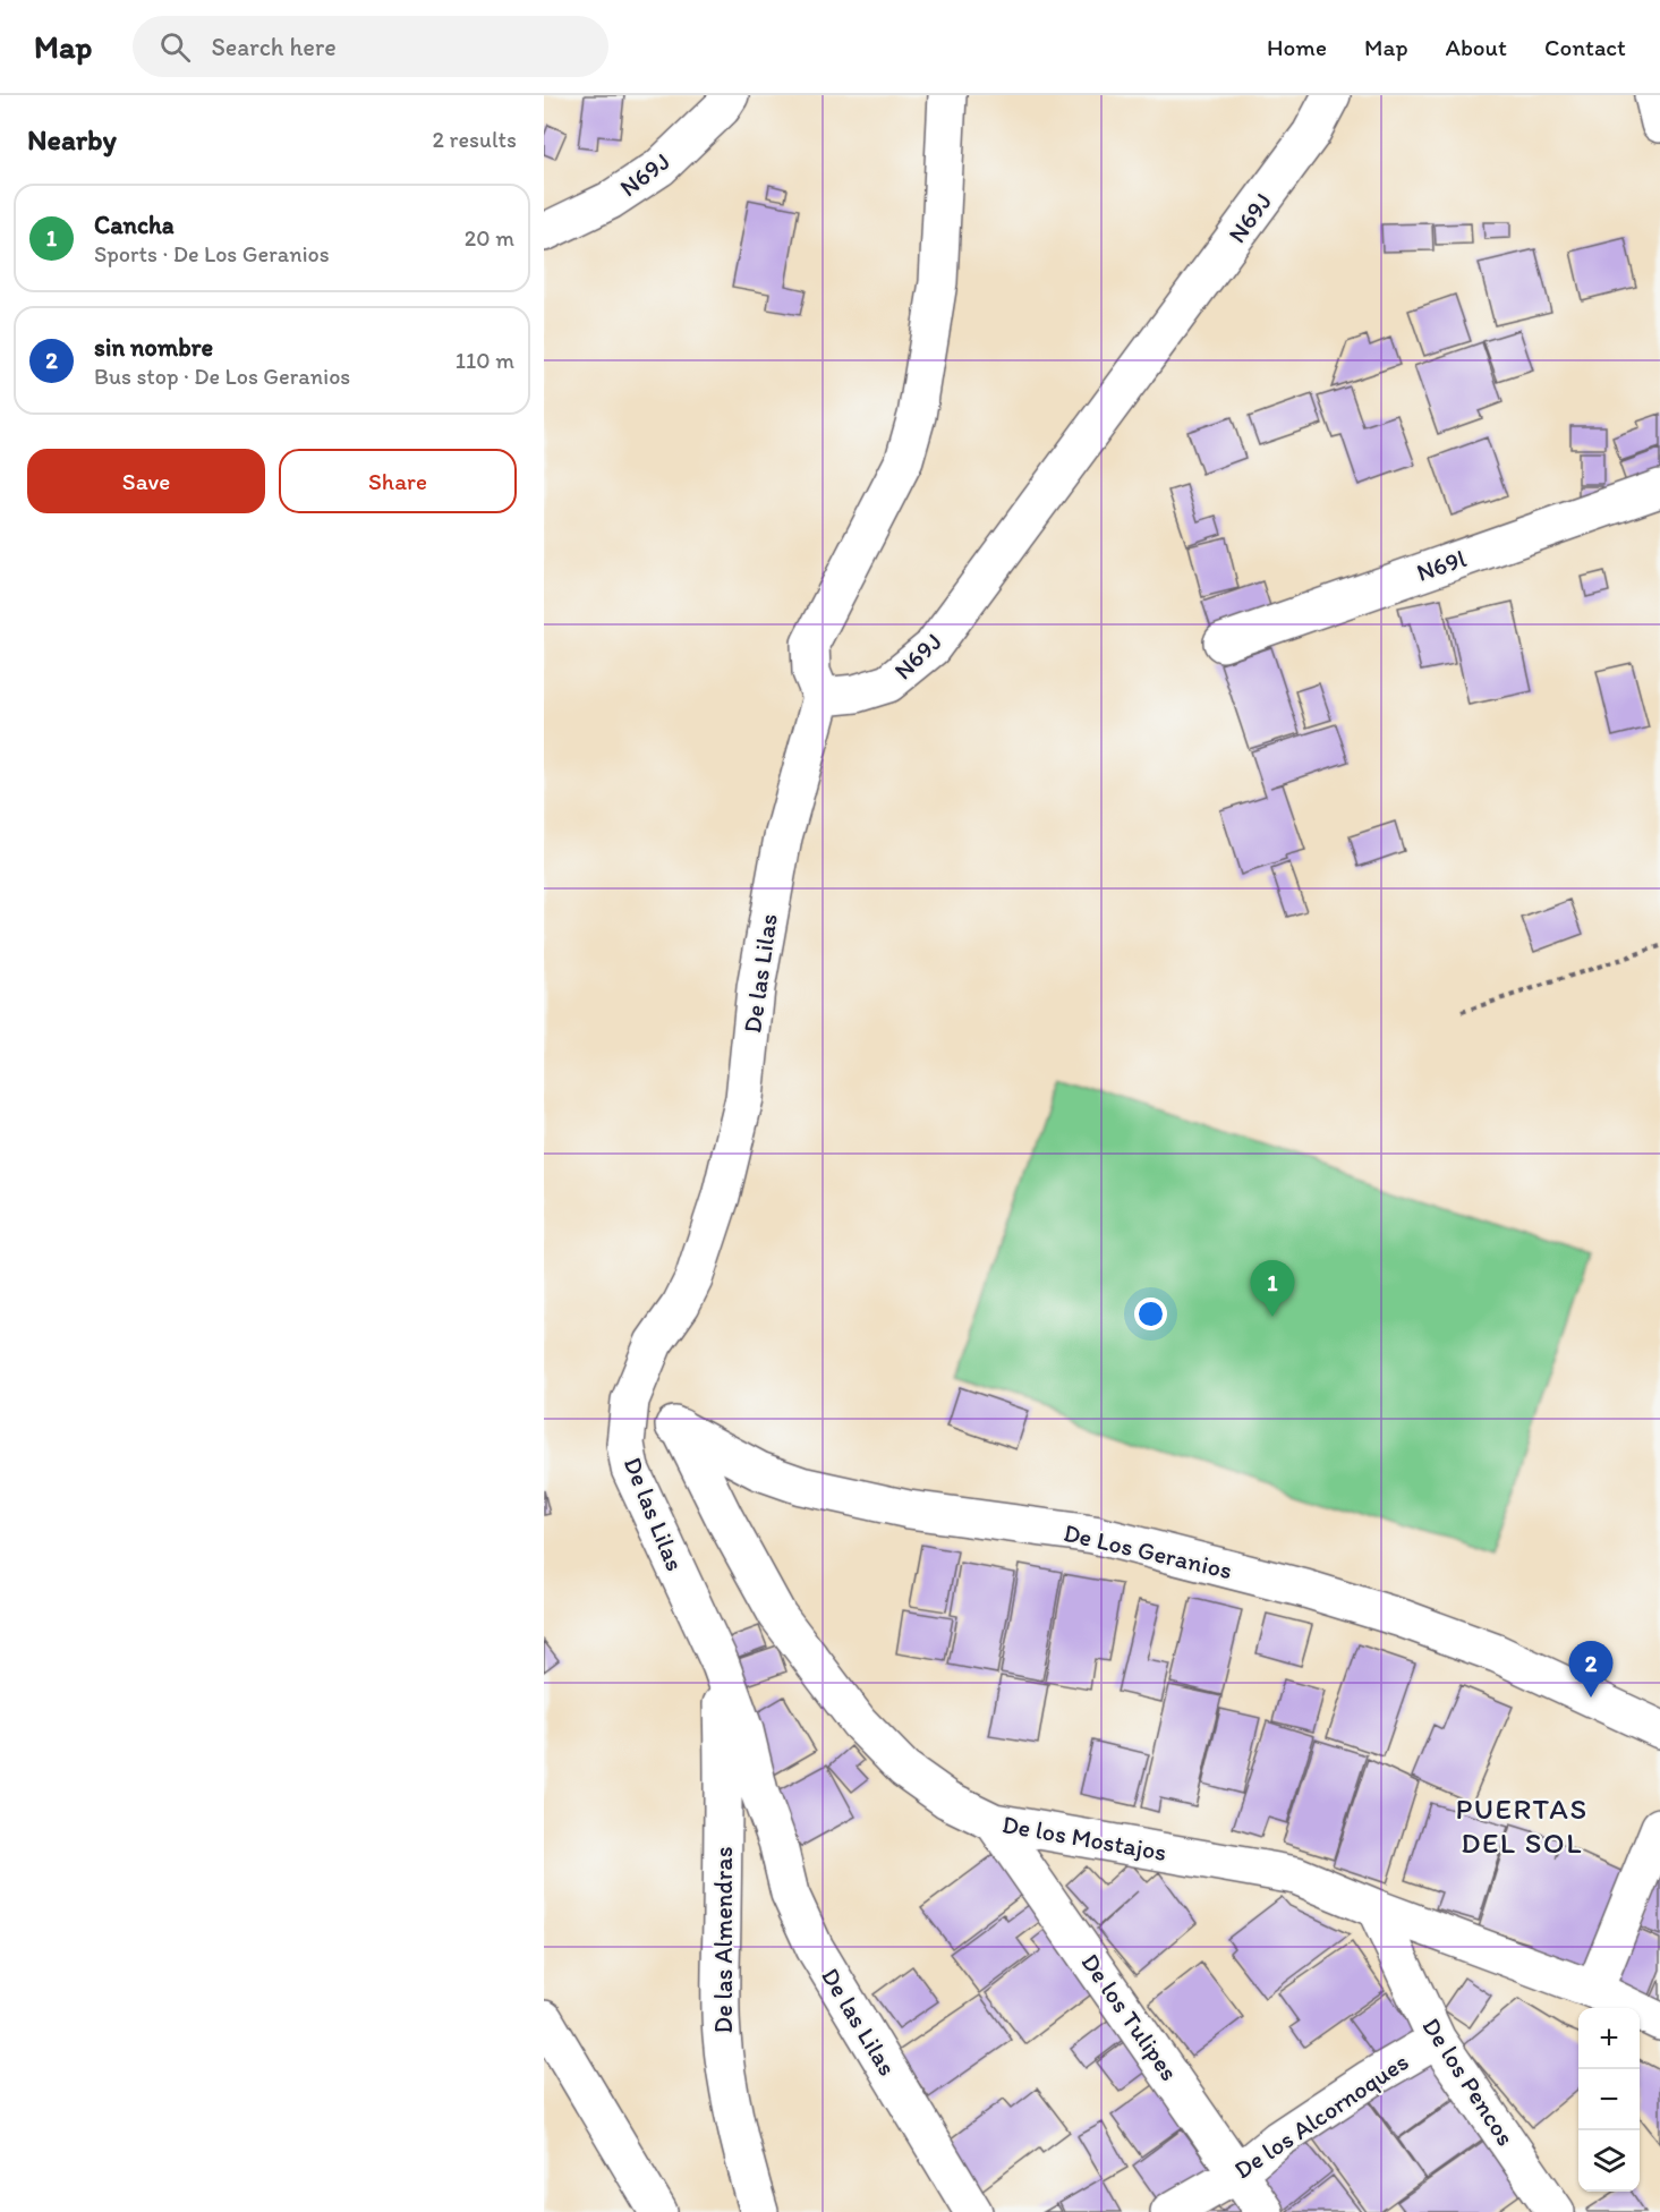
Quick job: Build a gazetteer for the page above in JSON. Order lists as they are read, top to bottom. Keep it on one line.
{"streets":{"street":["N69J","N69l","De las Lilas","De Los Geranios","De los Mostajos","De las Almendras","De los Tulipes","De los Pencos","De los Alcornoques"]},"crossings":[["N69J","De las Lilas"],["De las Lilas","De Los Geranios"],["De las Lilas","De las Almendras"],["De Los Geranios","De los Mostajos"],["De los Mostajos","De los Tulipes"],["De los Mostajos","De los Pencos"],["De los Tulipes","De los Alcornoques"],["De los Pencos","De los Alcornoques"]],"districts":["PUERTAS DEL SOL"],"page":{"header":"Map","search":"Search here","nav":["Home","Map","About","Contact"],"heading":["Nearby","2 results"],"list":[{"mark":"1","name":"Cancha","note":"Sports · De Los Geranios","value":"20 m"},{"mark":"2","name":"sin nombre","note":"Bus stop · De Los Geranios","value":"110 m"}],"buttons":["Save","Share"],"pins":["1","2"],"map_buttons":["+","−"]}}
